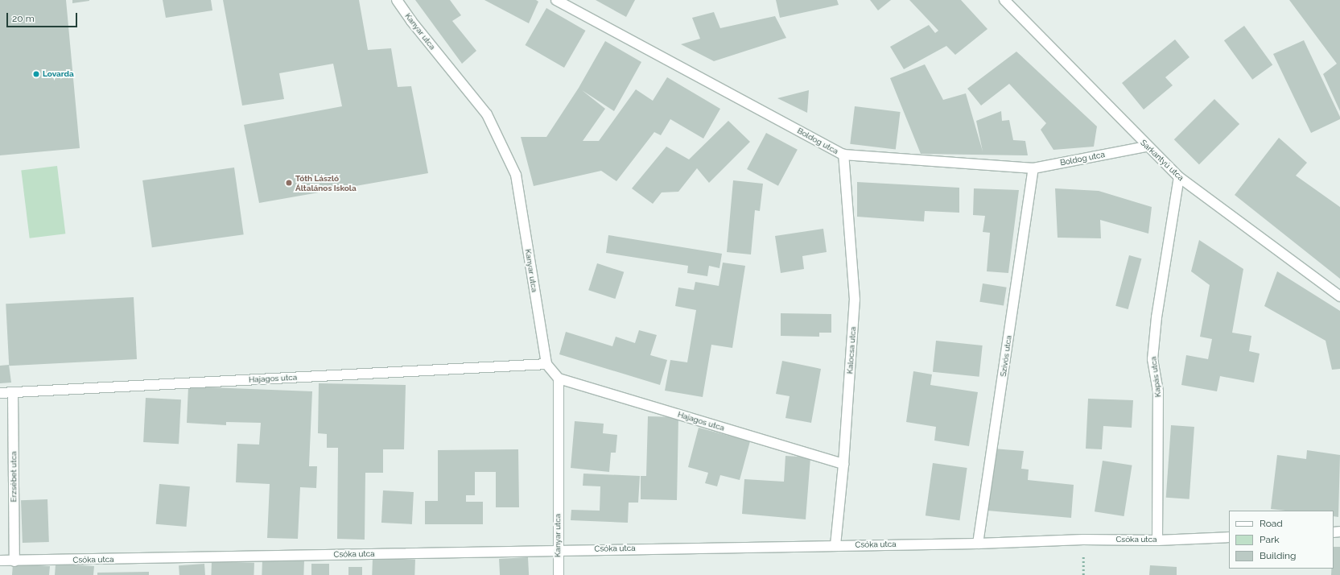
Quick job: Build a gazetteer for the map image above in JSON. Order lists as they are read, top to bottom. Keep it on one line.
{"streets":{"street":["Kanyar utca","Boldog utca","Sarkantyú utca","Kalocsa utca","Szívós utca","Kapás utca","Hajagos utca","Erzsébet utca","Csóka utca"]},"crossings":[["Kanyar utca","Hajagos utca"],["Kanyar utca","Csóka utca"],["Boldog utca","Sarkantyú utca"],["Boldog utca","Kalocsa utca"],["Boldog utca","Szívós utca"],["Sarkantyú utca","Kapás utca"],["Kalocsa utca","Hajagos utca"],["Kalocsa utca","Csóka utca"],["Szívós utca","Csóka utca"],["Kapás utca","Csóka utca"],["Hajagos utca","Erzsébet utca"],["Erzsébet utca","Csóka utca"]],"places":["Lovarda","Tóth László Általános Iskola"],"legend":["Road","Park","Building"],"scale_bar":"20 m"}
